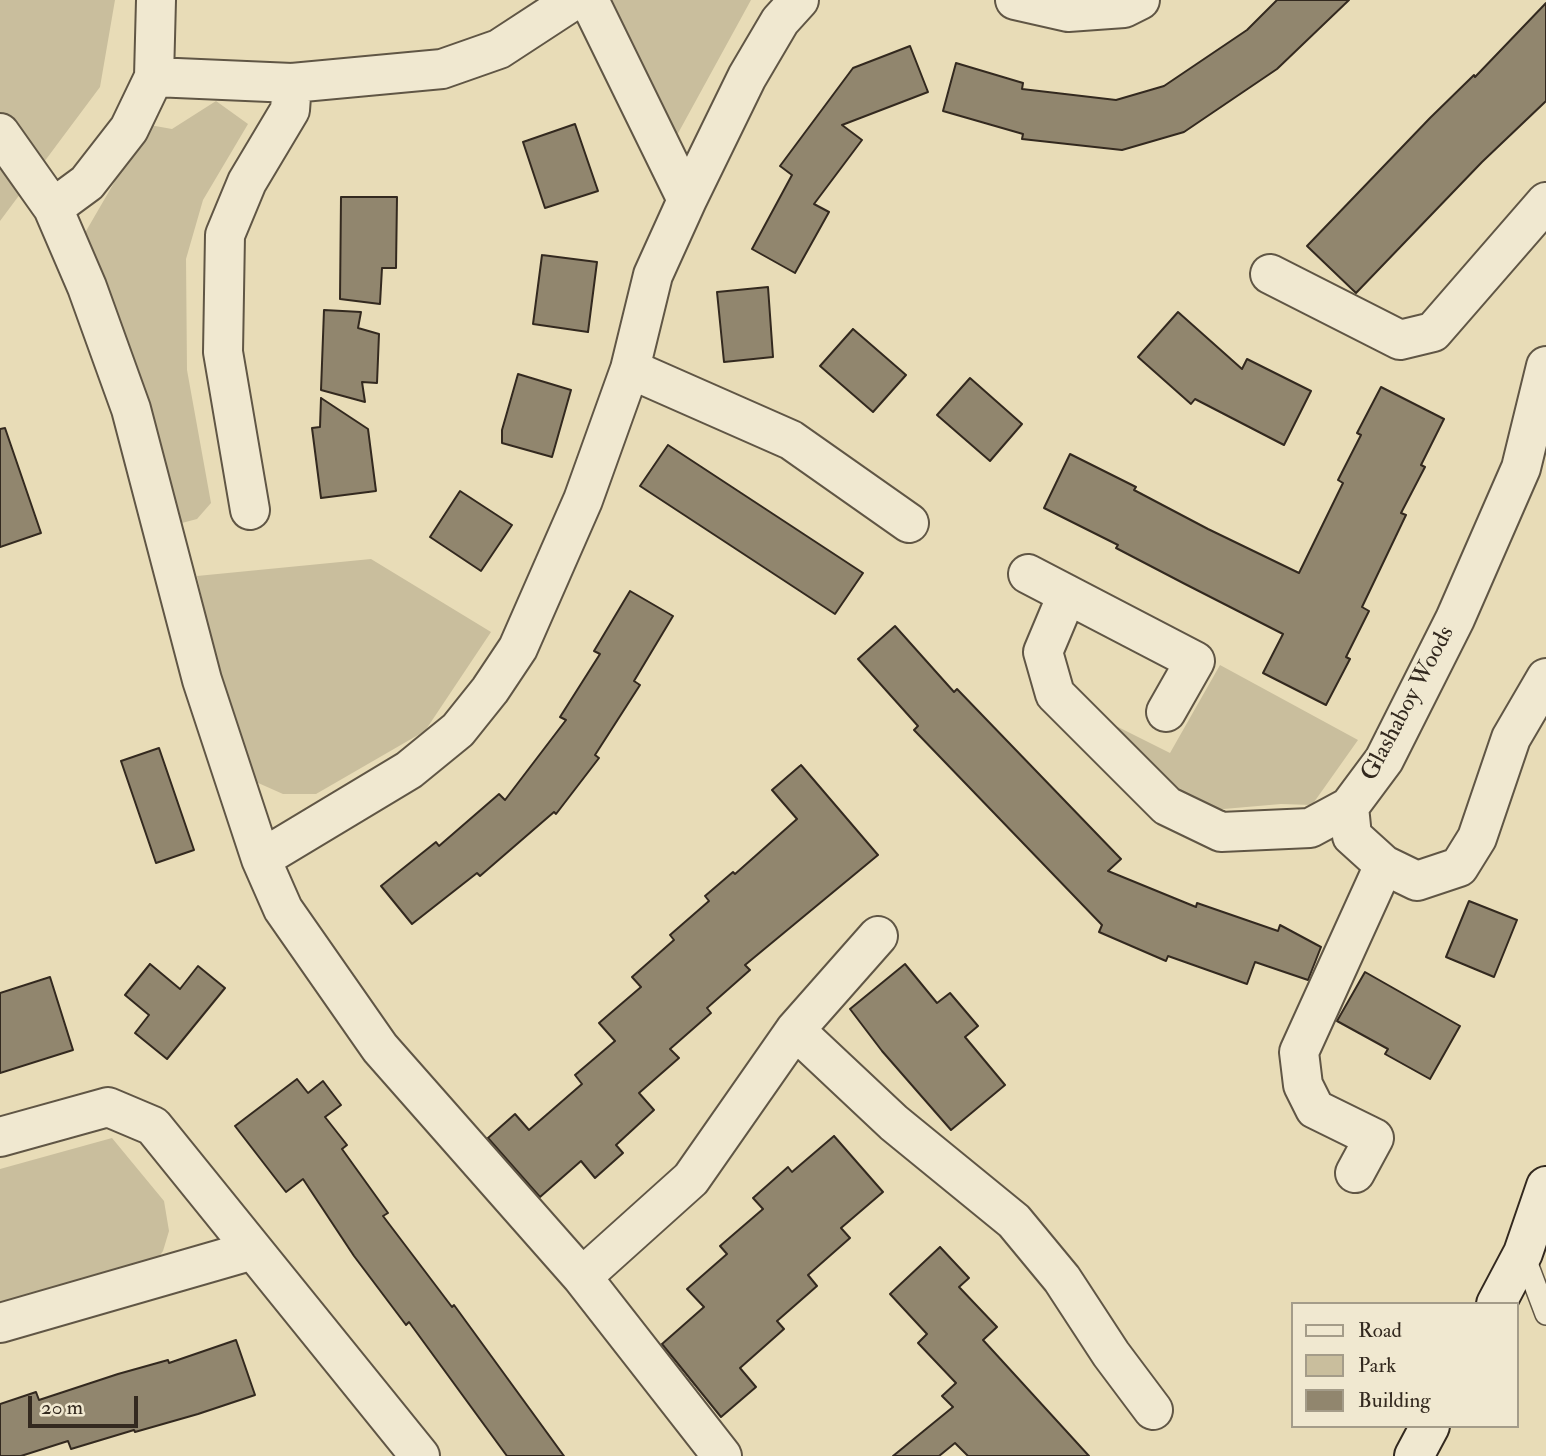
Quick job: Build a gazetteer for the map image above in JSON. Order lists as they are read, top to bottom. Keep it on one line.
{"streets":{"street":["Glashaboy Woods"]},"legend":["Road","Park","Building"],"scale_bar":"20 m"}
